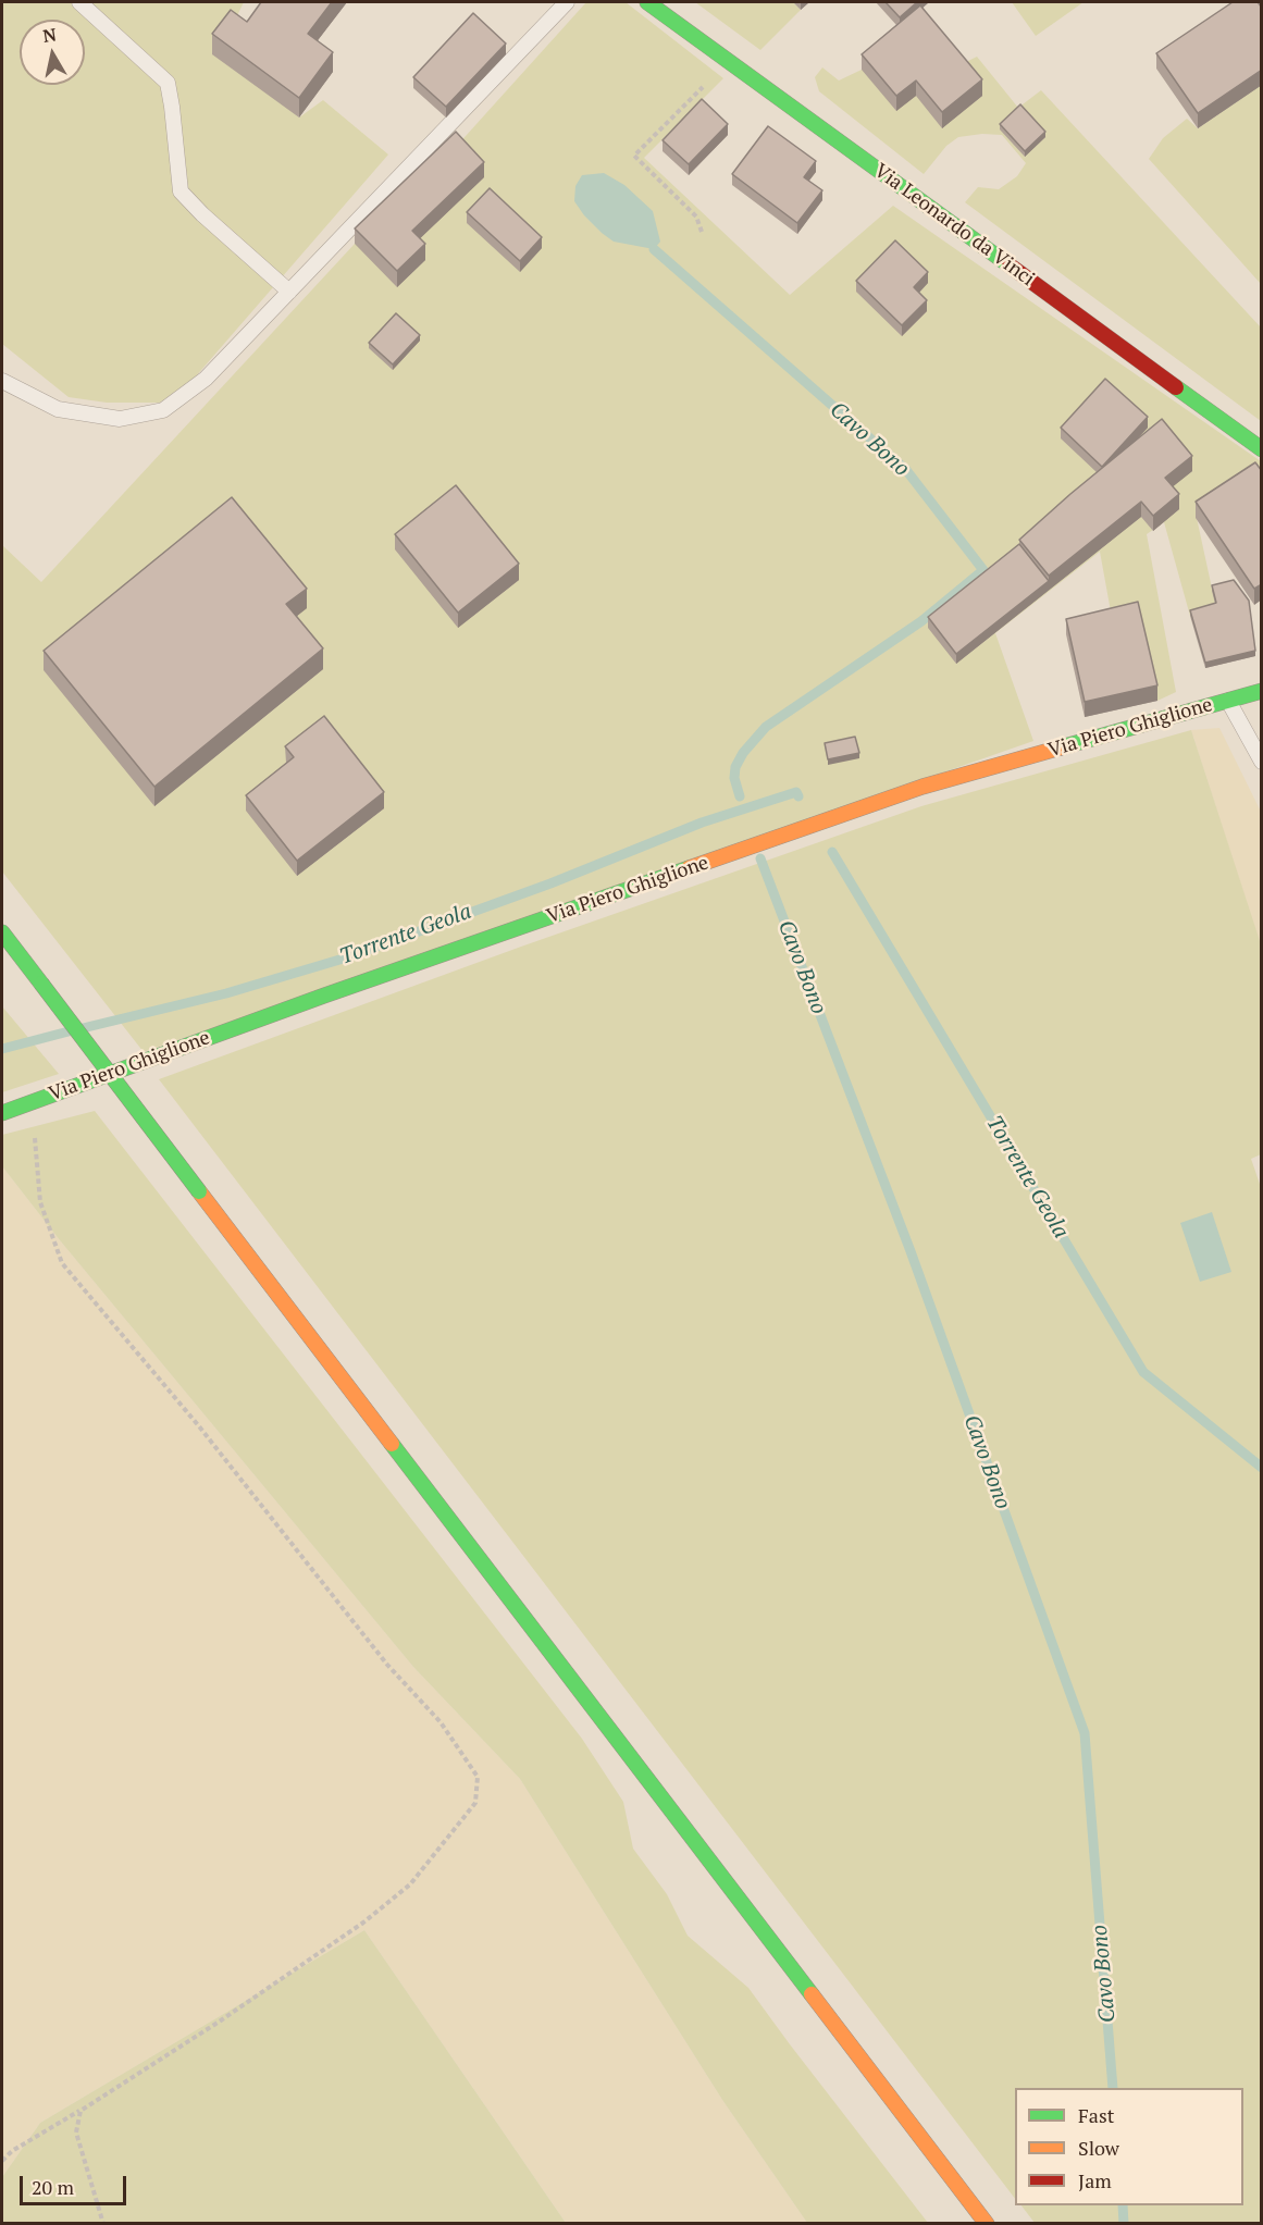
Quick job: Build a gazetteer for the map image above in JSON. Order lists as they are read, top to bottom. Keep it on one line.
{"streets":{"main road":["Via Leonardo da Vinci","Via Piero Ghiglione"]},"water":["Cavo Bono","Torrente Geola"],"legend":["Fast","Slow","Jam"],"scale_bar":"20 m","north":"top"}
